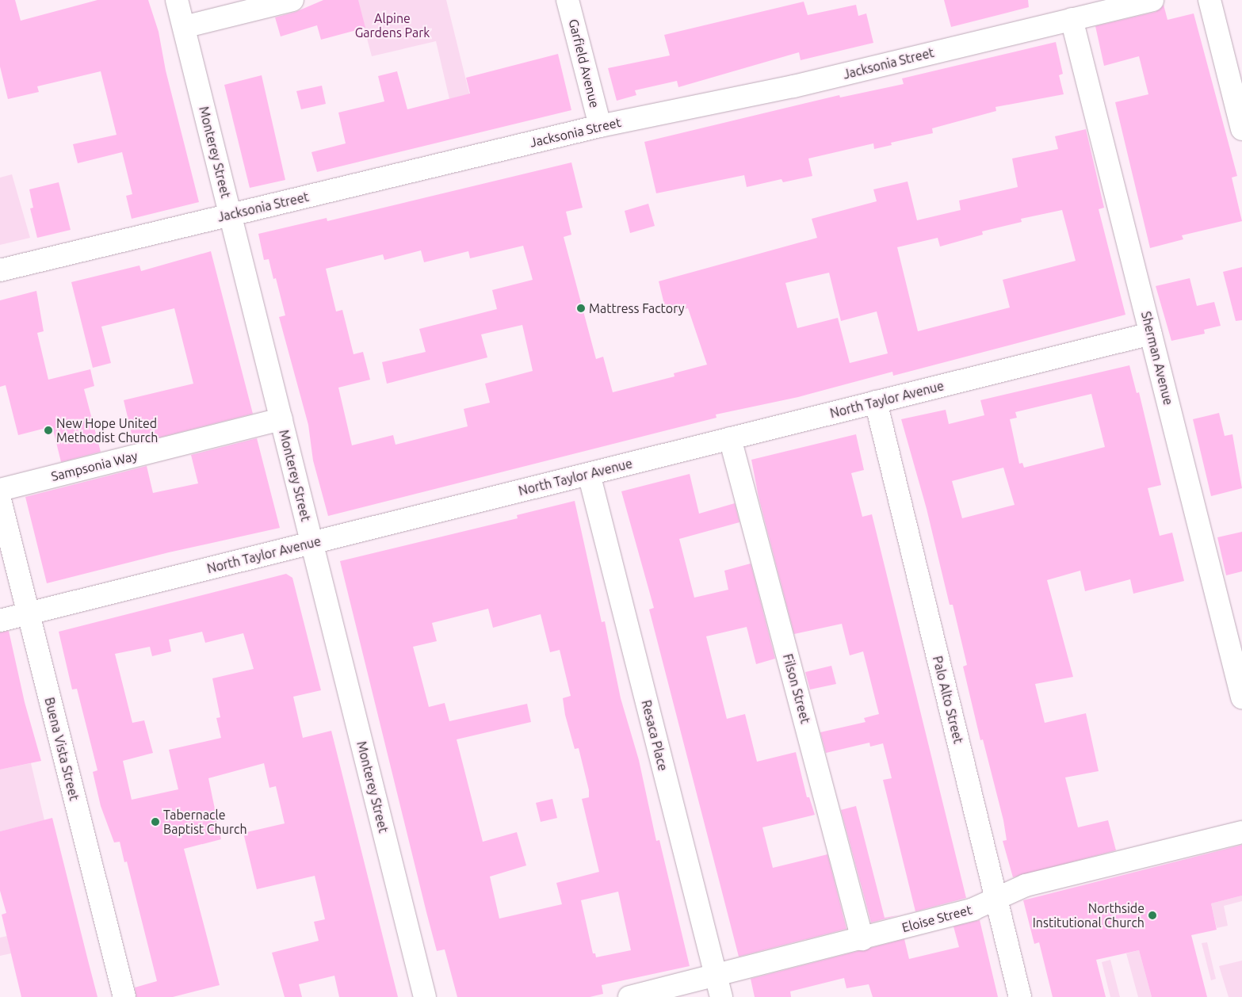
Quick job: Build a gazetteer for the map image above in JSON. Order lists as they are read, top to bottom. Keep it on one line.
{"streets":{"street":["Garfield Avenue","Jacksonia Street","Monterey Street","Sherman Avenue","North Taylor Avenue","Sampsonia Way","Filson Street","Palo Alto Street","Resaca Place","Buena Vista Street","Eloise Street"]},"crossings":[["Garfield Avenue","Jacksonia Street"],["Jacksonia Street","Monterey Street"],["Jacksonia Street","Sherman Avenue"],["Monterey Street","North Taylor Avenue"],["Monterey Street","Sampsonia Way"],["Sherman Avenue","North Taylor Avenue"],["North Taylor Avenue","Filson Street"],["North Taylor Avenue","Palo Alto Street"],["North Taylor Avenue","Resaca Place"],["North Taylor Avenue","Buena Vista Street"],["Filson Street","Eloise Street"],["Palo Alto Street","Eloise Street"],["Resaca Place","Eloise Street"]],"parks":["Alpine Gardens Park"],"places":["Mattress Factory","New Hope United Methodist Church","Tabernacle Baptist Church","Northside Institutional Church"]}
